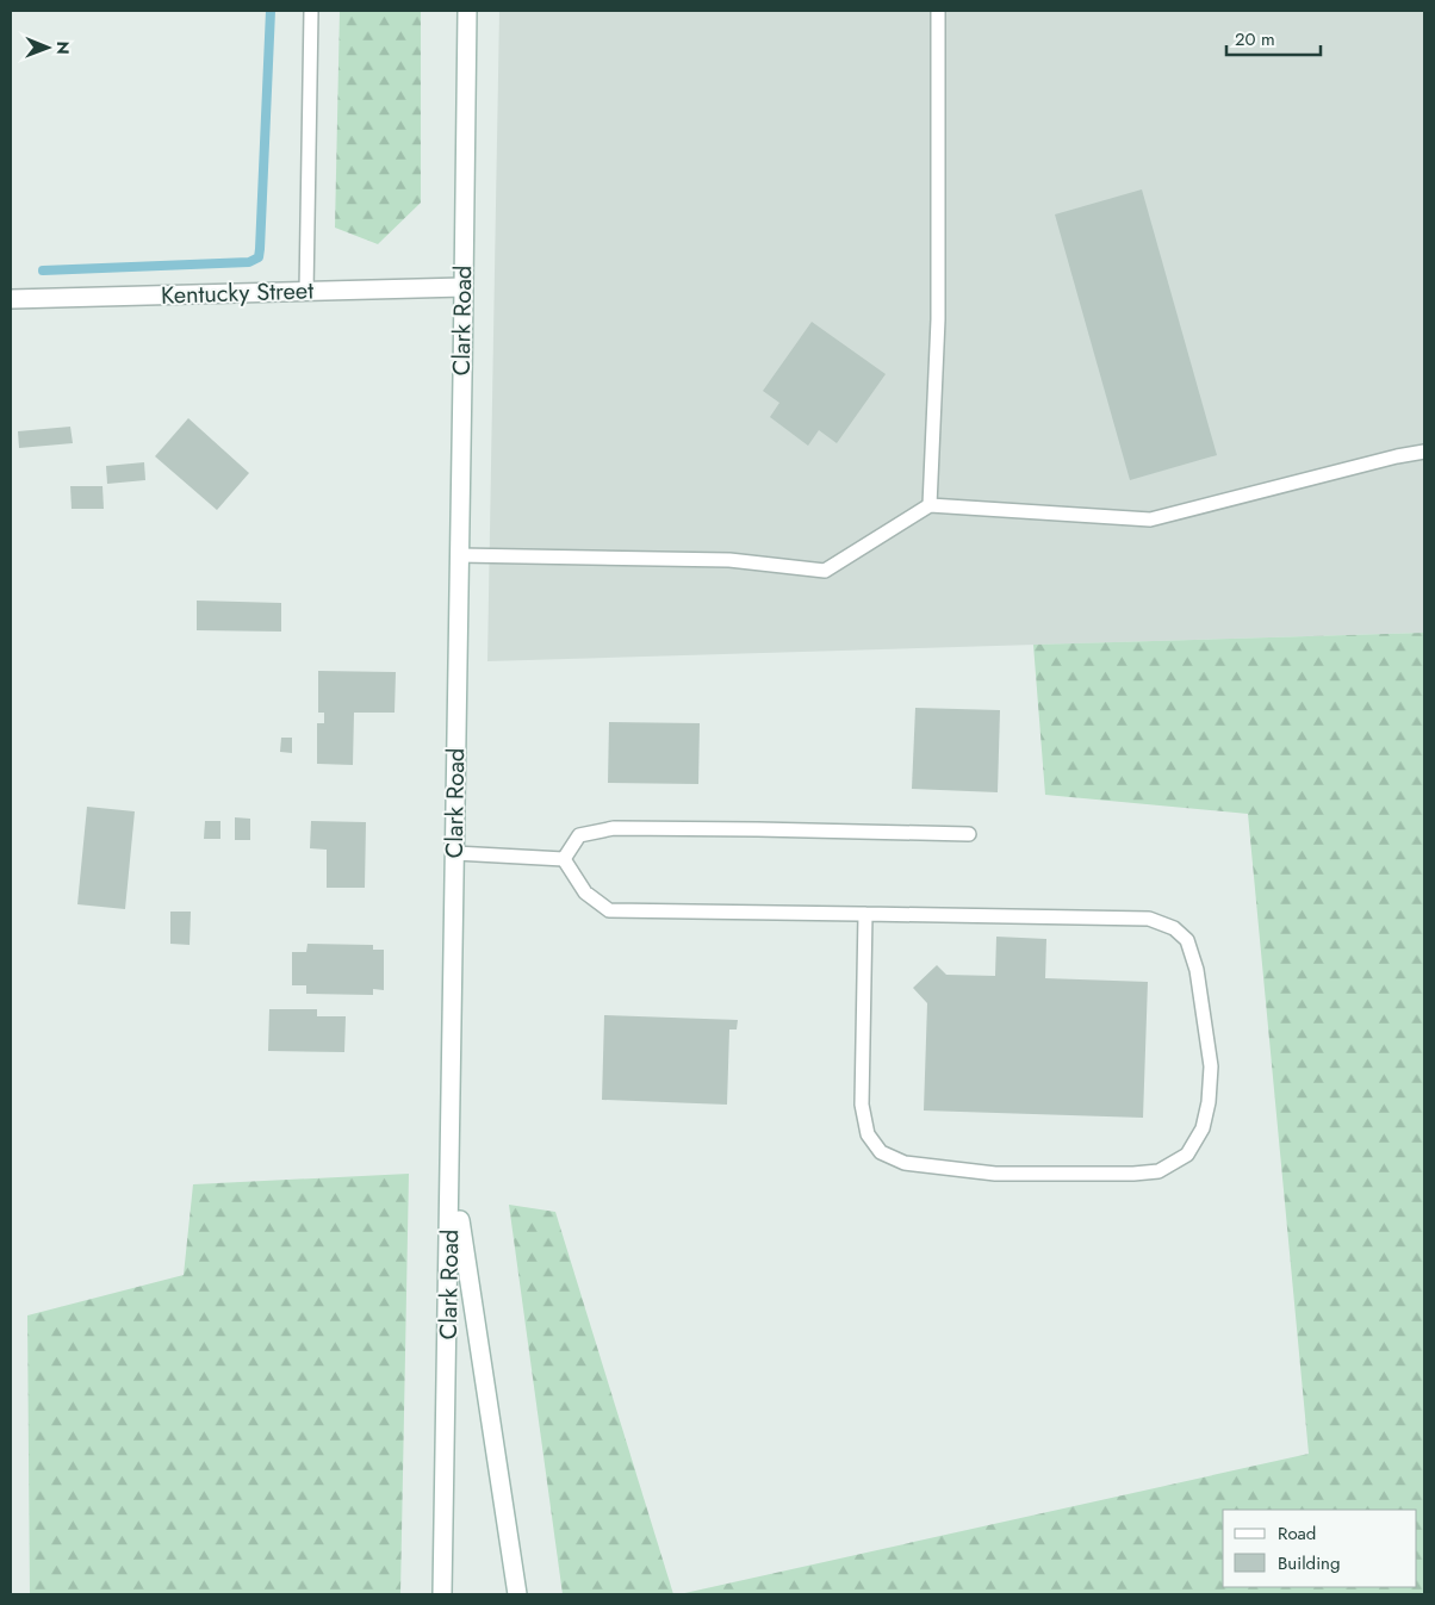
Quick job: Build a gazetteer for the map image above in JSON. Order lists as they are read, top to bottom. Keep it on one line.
{"streets":{"street":["Kentucky Street","Clark Road"]},"crossings":[["Kentucky Street","Clark Road"]],"legend":["Road","Building"],"scale_bar":"20 m","north":"right"}
